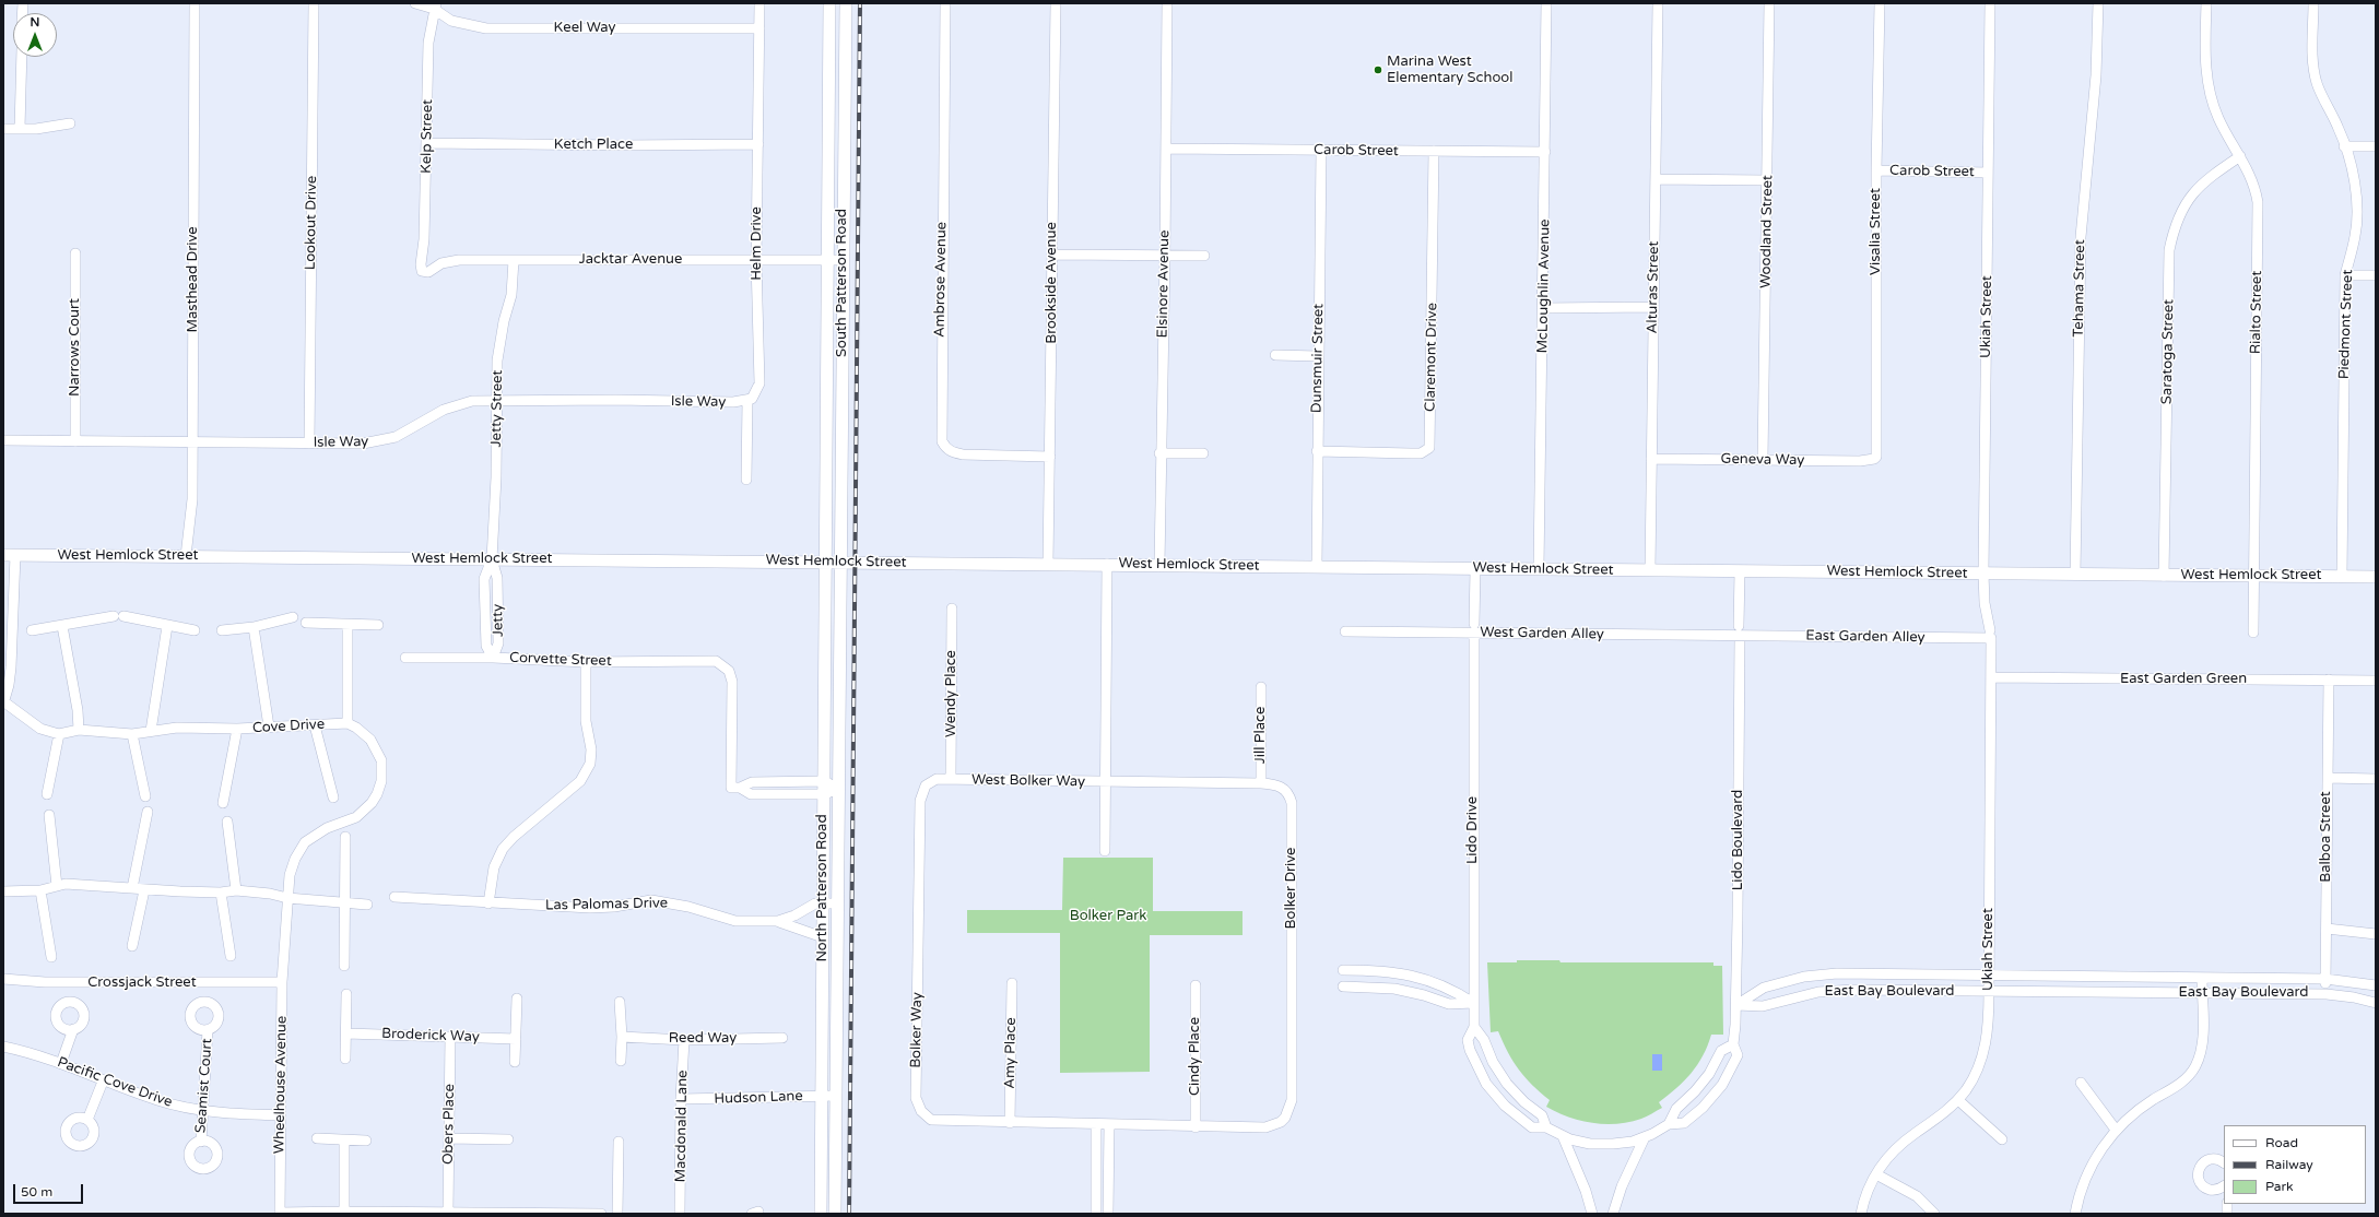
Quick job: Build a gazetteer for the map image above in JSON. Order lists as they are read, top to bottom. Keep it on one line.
{"streets":{"street":["Keel Way","Kelp Street","Ketch Place","Carob Street","Lookout Drive","Woodland Street","Visalia Street","Helm Drive","Jacktar Avenue","Masthead Drive","Ambrose Avenue","South Patterson Road","Brookside Avenue","Elsinore Avenue","McLoughlin Avenue","Alturas Street","Tehama Street","Rialto Street","Ukiah Street","Piedmont Street","Narrows Court","Saratoga Street","Claremont Drive","Dunsmuir Street","Isle Way","Jetty Street","Geneva Way","West Hemlock Street","Jetty","West Garden Alley","East Garden Alley","Corvette Street","East Garden Green","Wendy Place","Cove Drive","Jill Place","West Bolker Way","Lido Drive","Balboa Street","Lido Boulevard","North Patterson Road","Bolker Drive","Las Palomas Drive","Crossjack Street","East Bay Boulevard","Bolker Way","Broderick Way","Reed Way","Amy Place","Cindy Place","Pacific Cove Drive","Wheelhouse Avenue","Seamist Court","Hudson Lane","Obers Place","Macdonald Lane"]},"crossings":[["Keel Way","Kelp Street"],["Keel Way","Helm Drive"],["Kelp Street","Ketch Place"],["Kelp Street","Jacktar Avenue"],["Ketch Place","Helm Drive"],["Carob Street","Visalia Street"],["Carob Street","Elsinore Avenue"],["Carob Street","McLoughlin Avenue"],["Carob Street","Ukiah Street"],["Carob Street","Claremont Drive"],["Carob Street","Dunsmuir Street"],["Lookout Drive","Isle Way"],["Woodland Street","Geneva Way"],["Visalia Street","Geneva Way"],["Helm Drive","Jacktar Avenue"],["Helm Drive","Isle Way"],["Jacktar Avenue","South Patterson Road"],["Jacktar Avenue","Jetty Street"],["Masthead Drive","Isle Way"],["Masthead Drive","West Hemlock Street"],["Ambrose Avenue","Brookside Avenue"],["South Patterson Road","West Hemlock Street"],["South Patterson Road","North Patterson Road"],["Brookside Avenue","West Hemlock Street"],["Elsinore Avenue","West Hemlock Street"],["McLoughlin Avenue","West Hemlock Street"],["Alturas Street","Geneva Way"],["Alturas Street","West Hemlock Street"],["Tehama Street","West Hemlock Street"],["Rialto Street","Saratoga Street"],["Rialto Street","West Hemlock Street"],["Ukiah Street","West Hemlock Street"],["Ukiah Street","East Garden Alley"],["Ukiah Street","East Garden Green"],["Ukiah Street","East Bay Boulevard"],["Piedmont Street","West Hemlock Street"],["Narrows Court","Isle Way"],["Saratoga Street","West Hemlock Street"],["Claremont Drive","Dunsmuir Street"],["Dunsmuir Street","West Hemlock Street"],["Isle Way","Jetty Street"],["Jetty Street","West Hemlock Street"],["Jetty Street","Jetty"],["West Hemlock Street","Jetty"],["West Hemlock Street","Lido Drive"],["West Hemlock Street","Lido Boulevard"],["West Hemlock Street","North Patterson Road"],["Jetty","Corvette Street"],["West Garden Alley","East Garden Alley"],["West Garden Alley","Lido Drive"],["West Garden Alley","Lido Boulevard"],["East Garden Alley","Lido Boulevard"],["East Garden Green","Balboa Street"],["Wendy Place","West Bolker Way"],["Wendy Place","Bolker Way"],["Jill Place","Bolker Drive"],["West Bolker Way","Bolker Drive"],["West Bolker Way","Bolker Way"],["Lido Drive","Lido Boulevard"],["Balboa Street","East Bay Boulevard"],["Lido Boulevard","East Bay Boulevard"],["North Patterson Road","Las Palomas Drive"],["North Patterson Road","Hudson Lane"],["Bolker Drive","Bolker Way"],["Bolker Drive","Cindy Place"],["Crossjack Street","Wheelhouse Avenue"],["Bolker Way","Amy Place"],["Broderick Way","Obers Place"],["Reed Way","Macdonald Lane"],["Pacific Cove Drive","Wheelhouse Avenue"],["Pacific Cove Drive","Seamist Court"],["Hudson Lane","Macdonald Lane"]],"parks":["Bolker Park"],"places":["Marina West Elementary School"],"legend":["Road","Railway","Park"],"scale_bar":"50 m","north":"top"}
